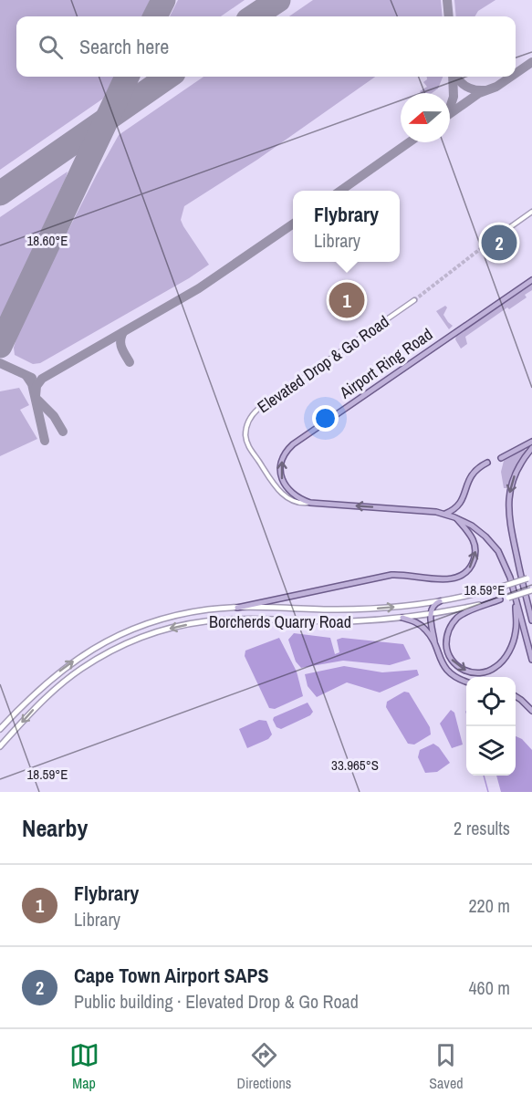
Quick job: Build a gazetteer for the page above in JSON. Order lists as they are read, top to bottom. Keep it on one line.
{"streets":{"main road":["Airport Ring Road","Borcherds Quarry Road"],"street":["Elevated Drop & Go Road"]},"crossings":[["Airport Ring Road","Elevated Drop & Go Road"]],"north":"left","page":{"search":"Search here","popup":["Flybrary","Library"],"pins":["2","1"],"heading":["Nearby","2 results"],"list":[{"mark":"1","name":"Flybrary","note":"Library","value":"220 m"},{"mark":"2","name":"Cape Town Airport SAPS","note":"Public building · Elevated Drop & Go Road","value":"460 m"}],"nav":["Map","Directions","Saved"]},"coordinates":["18.60°E","18.59°E","33.965°S"]}
